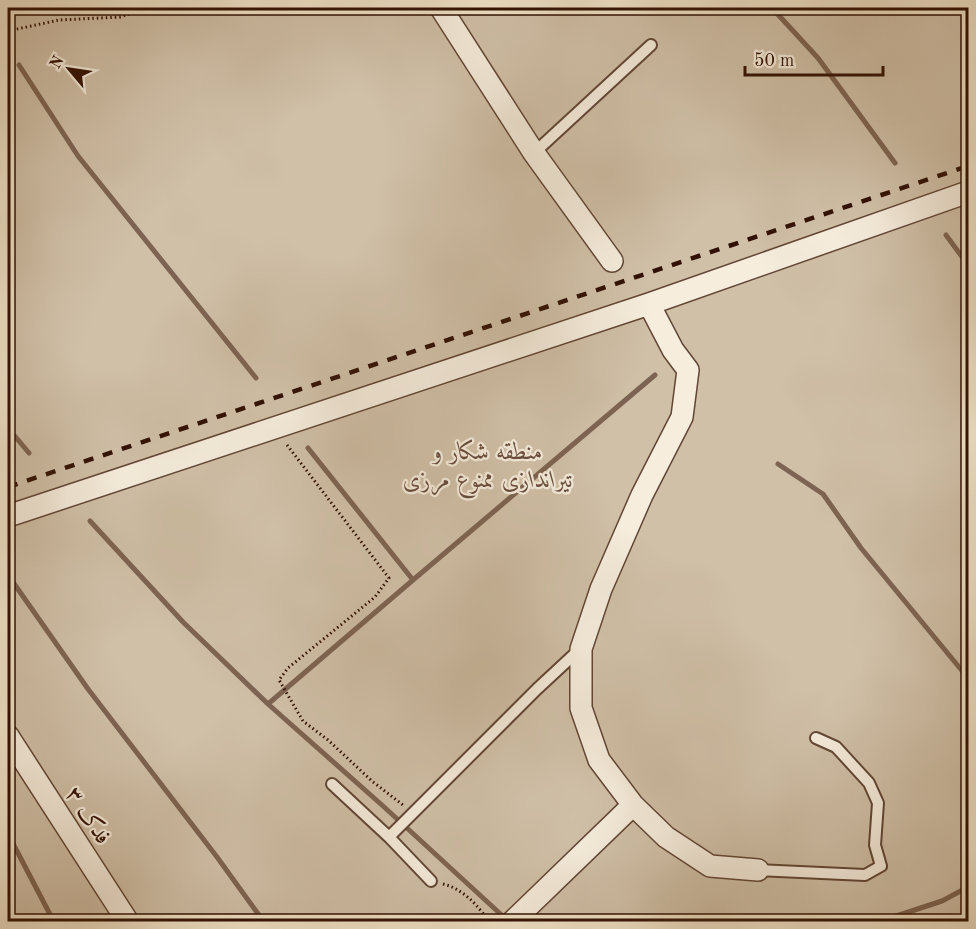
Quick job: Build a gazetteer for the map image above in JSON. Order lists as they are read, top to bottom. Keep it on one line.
{"streets":{"street":["فدک ۳"]},"parks":["منطقه شکار و تیراندازی ممنوع مرزی"],"scale_bar":"50 m","north":"top left"}
